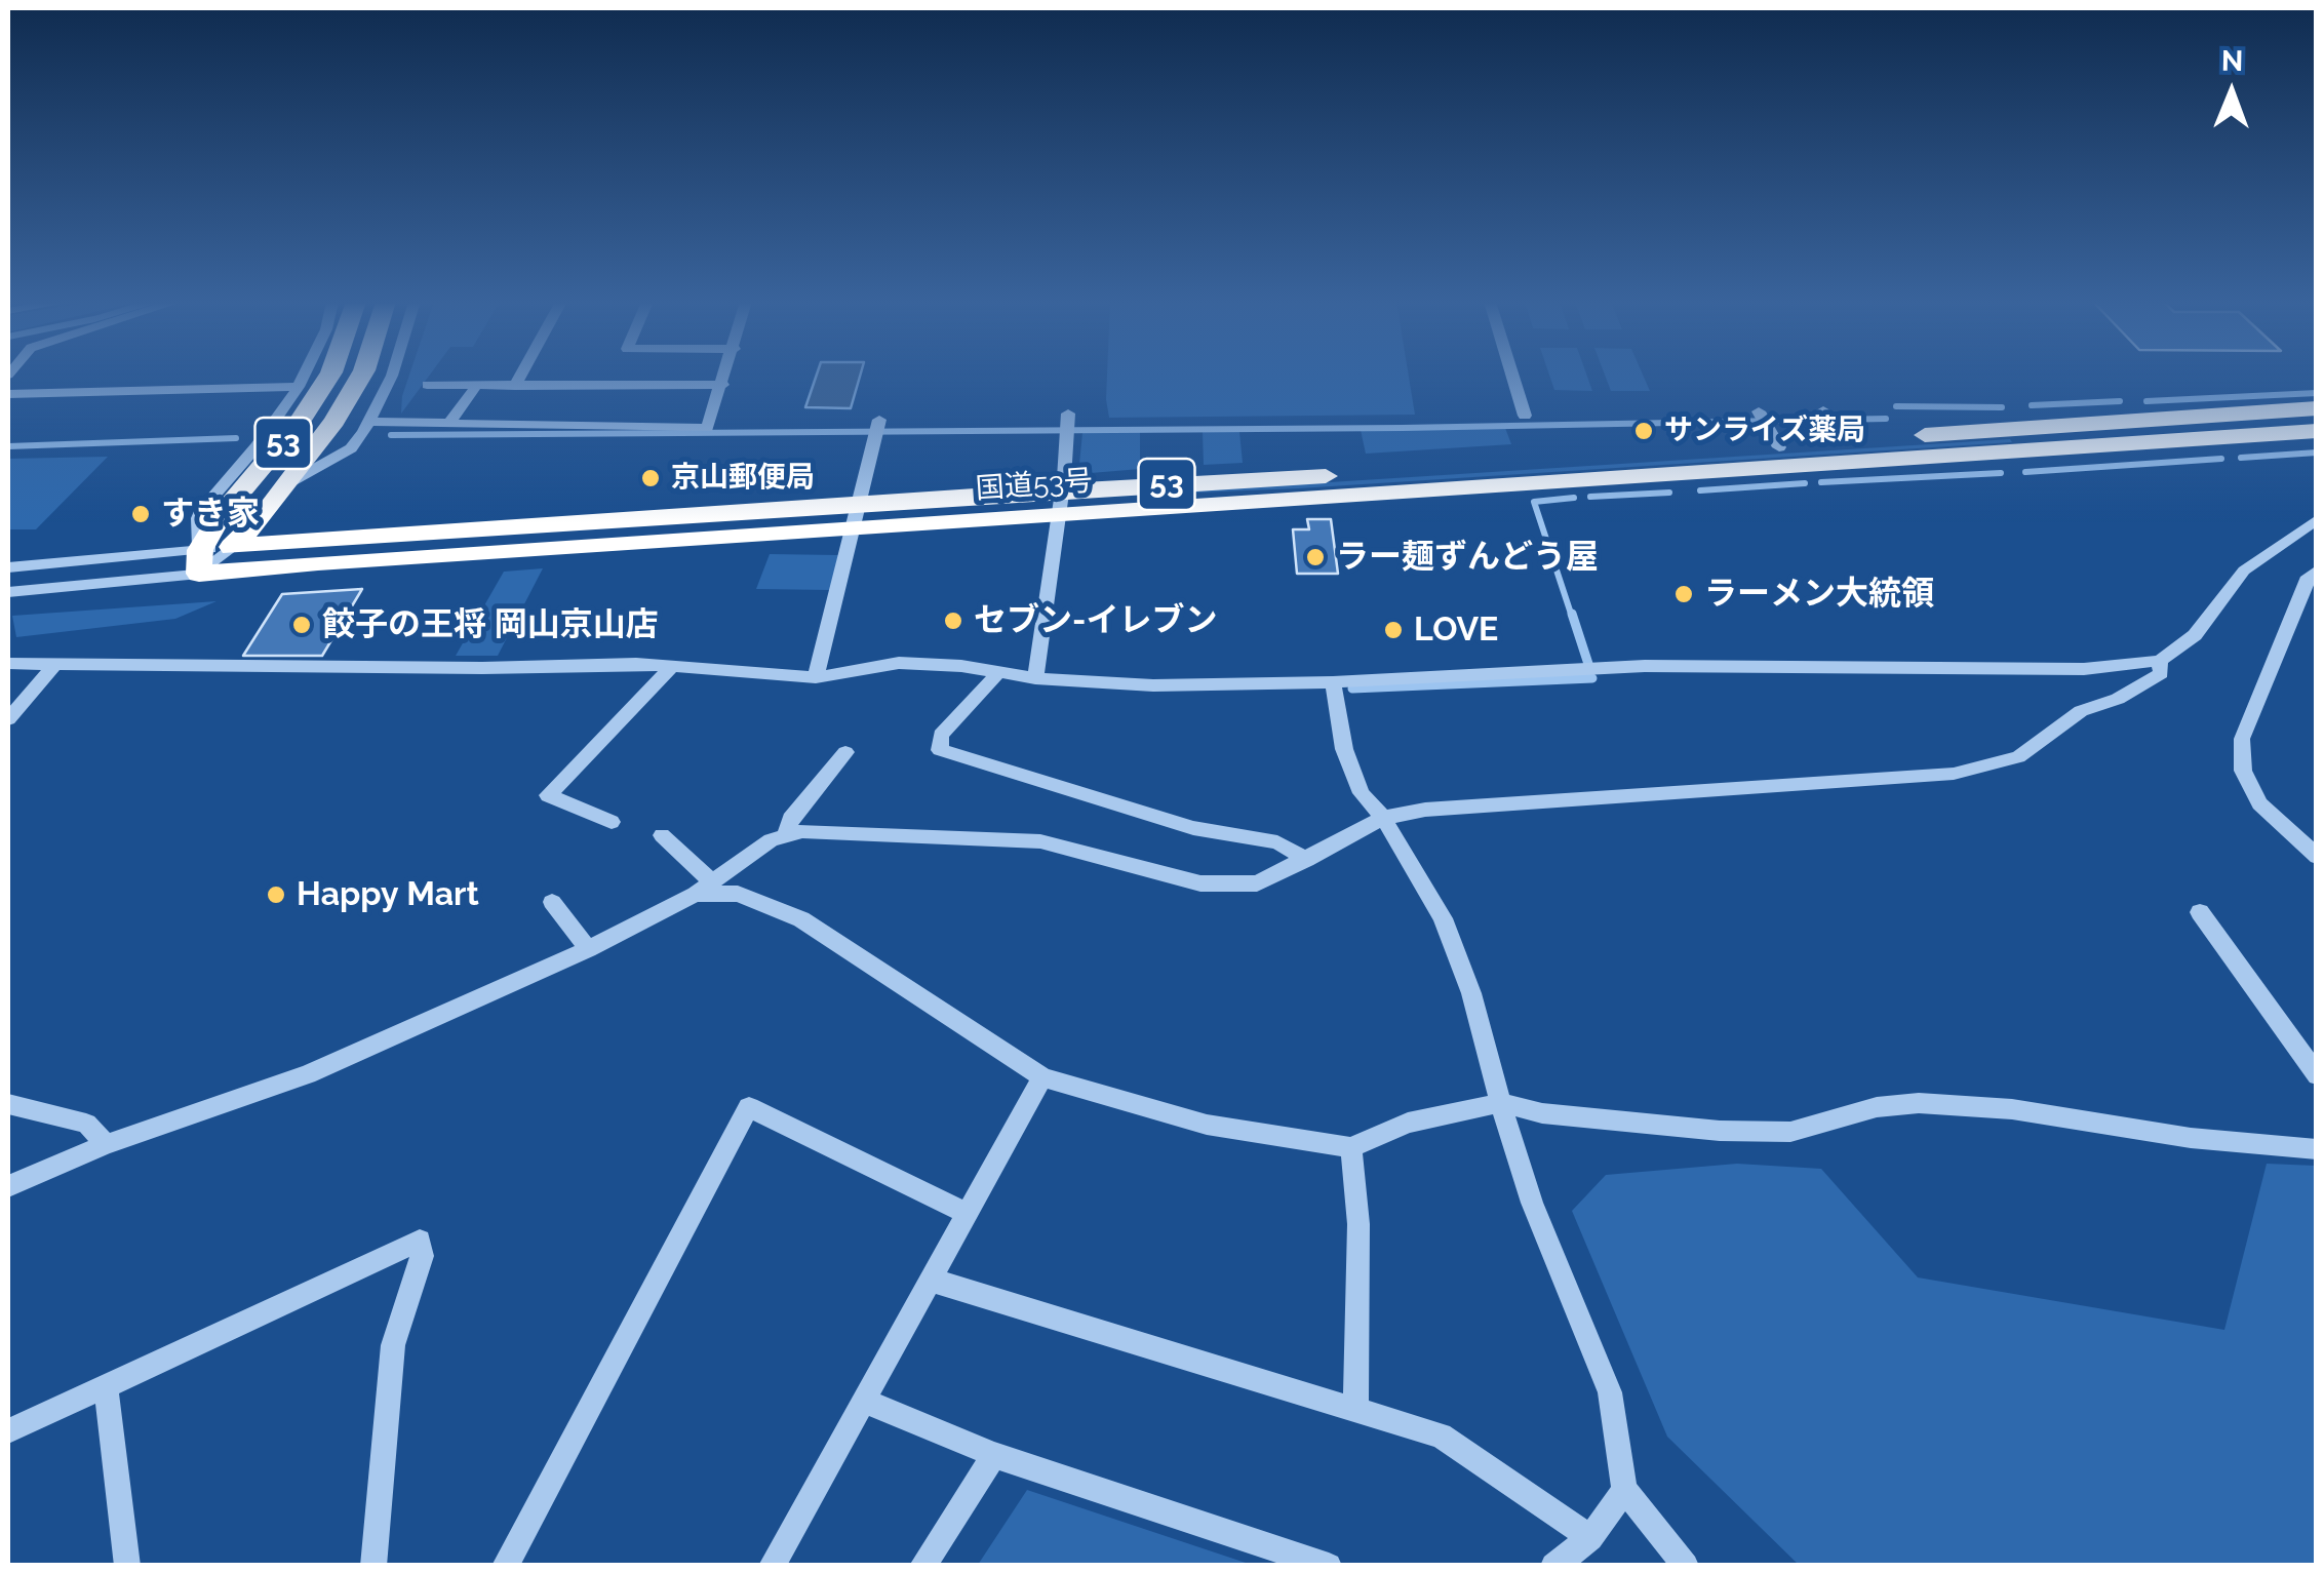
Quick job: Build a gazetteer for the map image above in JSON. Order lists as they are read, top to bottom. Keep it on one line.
{"streets":{"highway":["53","国道53号"]},"crossings":[["53","国道53号"]],"places":["サンライズ薬局","京山郵便局","すき家","ラー麺ずんどう屋","ラーメン大統領","セブン-イレブン","餃子の王将 岡山京山店","LOVE","Happy Mart"],"north":"top"}
